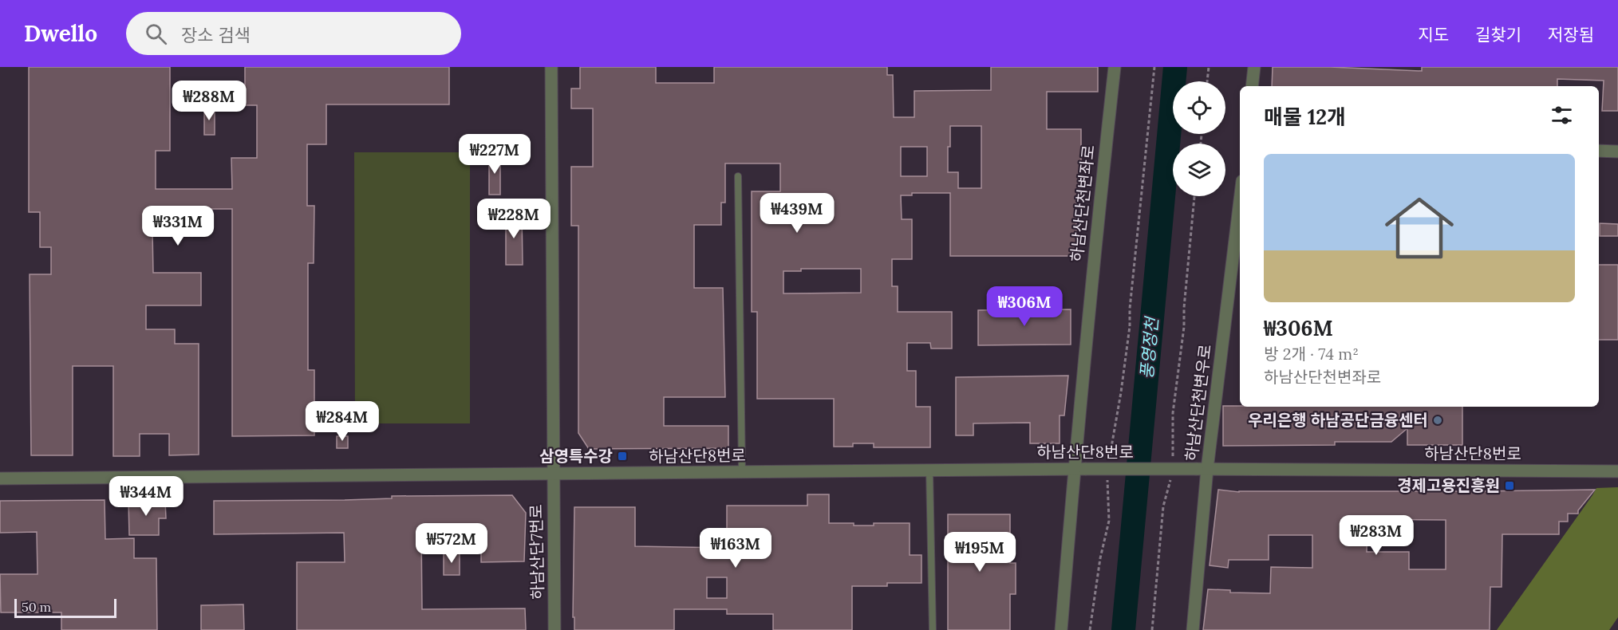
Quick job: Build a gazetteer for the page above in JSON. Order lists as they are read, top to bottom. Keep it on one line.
{"streets":{"street":["하남산단천변좌로","하남산단천변우로","하남산단8번로","하남산단7번로"]},"crossings":[["하남산단천변좌로","하남산단8번로"],["하남산단천변우로","하남산단8번로"],["하남산단8번로","하남산단7번로"]],"water":["풍영정천"],"places":{"other":["우리은행 하남공단금융센터"],"transit":["삼영특수강","경제고용진흥원"]},"scale_bar":"50 m","page":{"header":"Dwello","search":"장소 검색","nav":["지도","길찾기","저장됨"],"price":["₩288M","₩227M","₩439M","₩228M","₩331M","₩306M","₩284M","₩344M","₩283M","₩572M","₩163M","₩195M"],"heading":"매물 12개","list":[{"name":"₩306M","note":"방 2개 · 74 m² · 하남산단천변좌로"}],"scale":"50 m"}}
